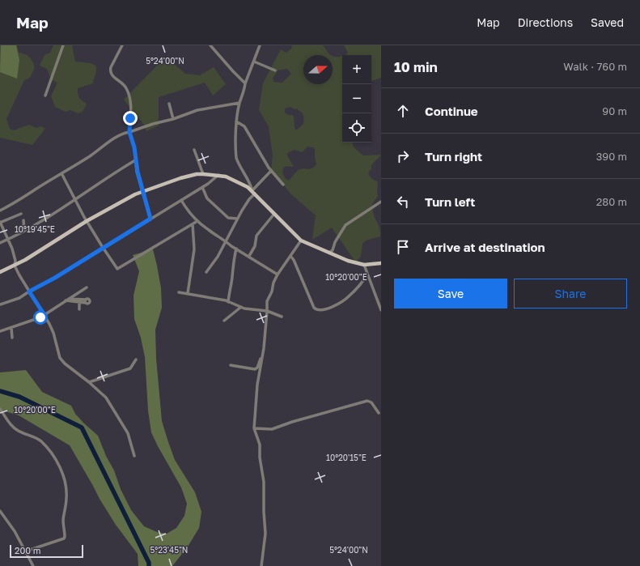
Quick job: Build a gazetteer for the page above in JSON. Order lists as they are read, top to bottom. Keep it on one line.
{"scale_bar":"200 m","north":"right","page":{"header":"Map","nav":["Map","Directions","Saved"],"heading":["10 min","Walk · 760 m"],"map_buttons":["+","−"],"list":[["Continue","90 m"],["Turn right","390 m"],["Turn left","280 m"],"Arrive at destination"],"buttons":["Save","Share"],"scale":"200 m"},"coordinates":["5°24'00\"N","10°19'45\"E","10°20'00\"E","10°20'15\"E","5°23'45\"N"]}
